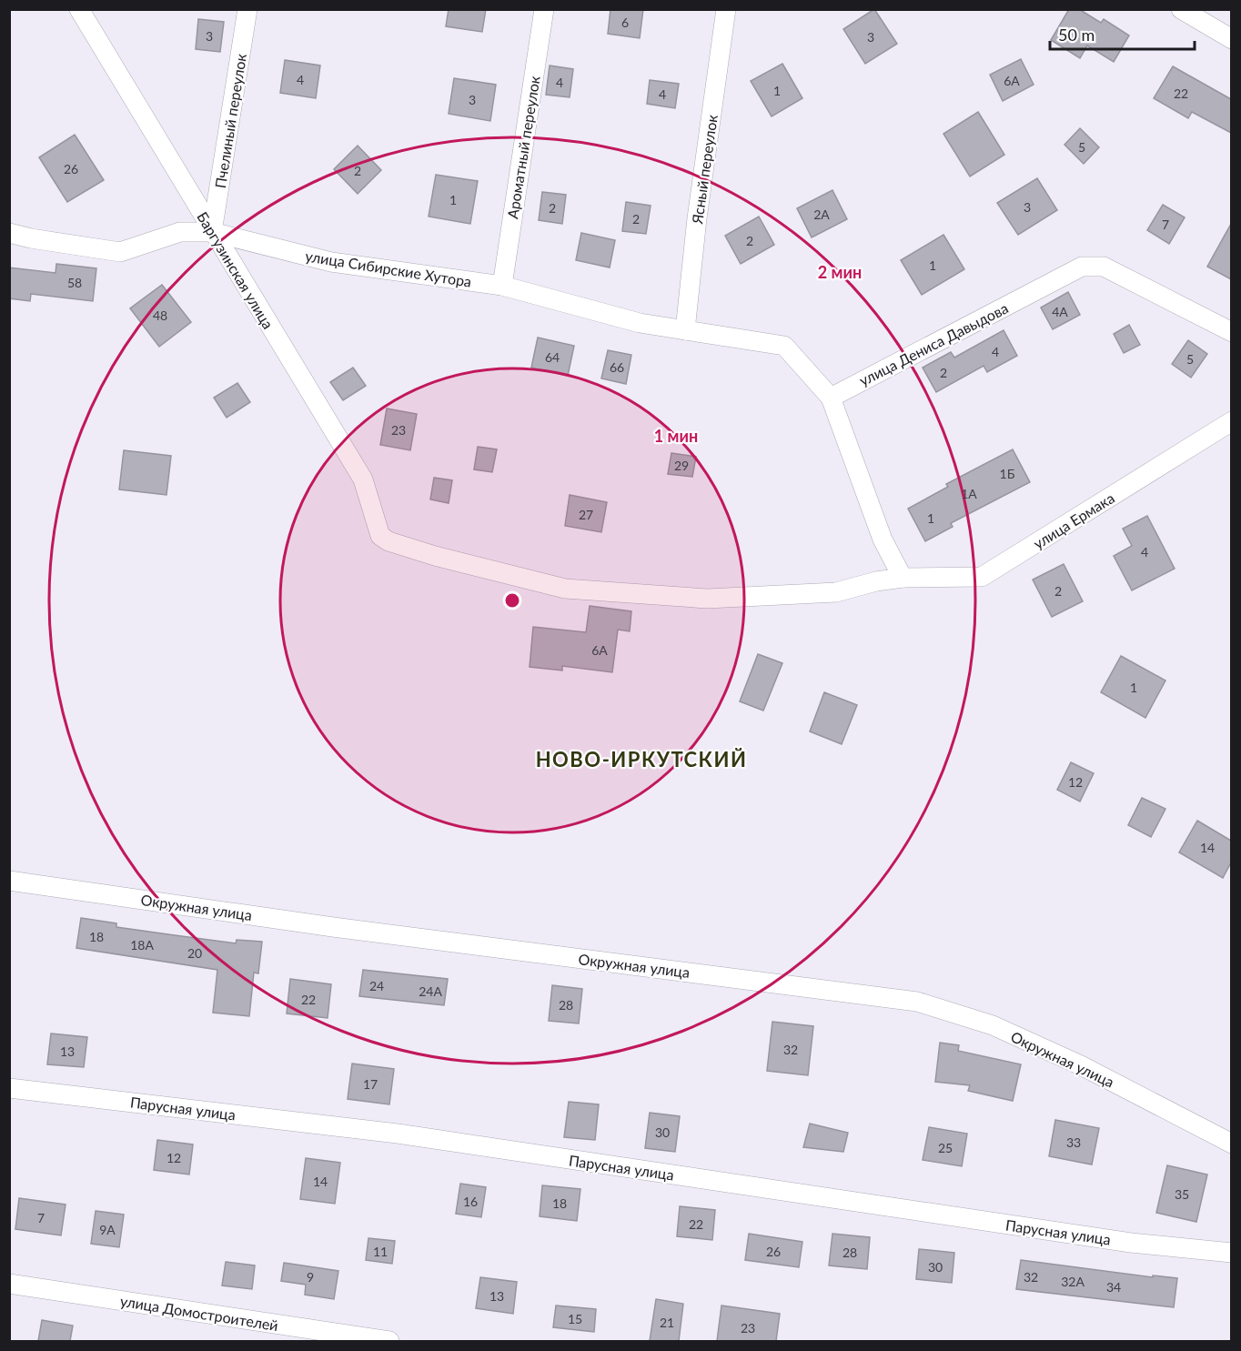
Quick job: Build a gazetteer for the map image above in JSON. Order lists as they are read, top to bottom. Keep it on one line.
{"streets":{"street":["Пчелиный переулок","Ароматный переулок","Ясный переулок","улица Сибирские Хутора","Баргузинская улица","улица Дениса Давыдова","улица Ермака","Окружная улица","Парусная улица","улица Домостроителей"]},"crossings":[["Пчелиный переулок","улица Сибирские Хутора"],["Пчелиный переулок","Баргузинская улица"],["Ароматный переулок","улица Сибирские Хутора"],["Ясный переулок","улица Сибирские Хутора"],["улица Сибирские Хутора","Баргузинская улица"],["Баргузинская улица","улица Ермака"]],"districts":["НОВО-ИРКУТСКИЙ"],"house_numbers":["6","3","3","4","6А","4","1","22","4","3","5","26","2","1","3","2","2А","2","7","2","1","58","4А","48","4","64","5","66","2","23","29","1Б","1А","27","1","4","2","6А","1","12","14","18","18А","20","24","24А","22","28","32","13","17","30","33","25","12","14","35","16","18","7","22","9А","11","26","28","30","9","32","32А","34","13","15","21","23"],"scale_bar":"50 m","rings":["2 мин","1 мин"]}
